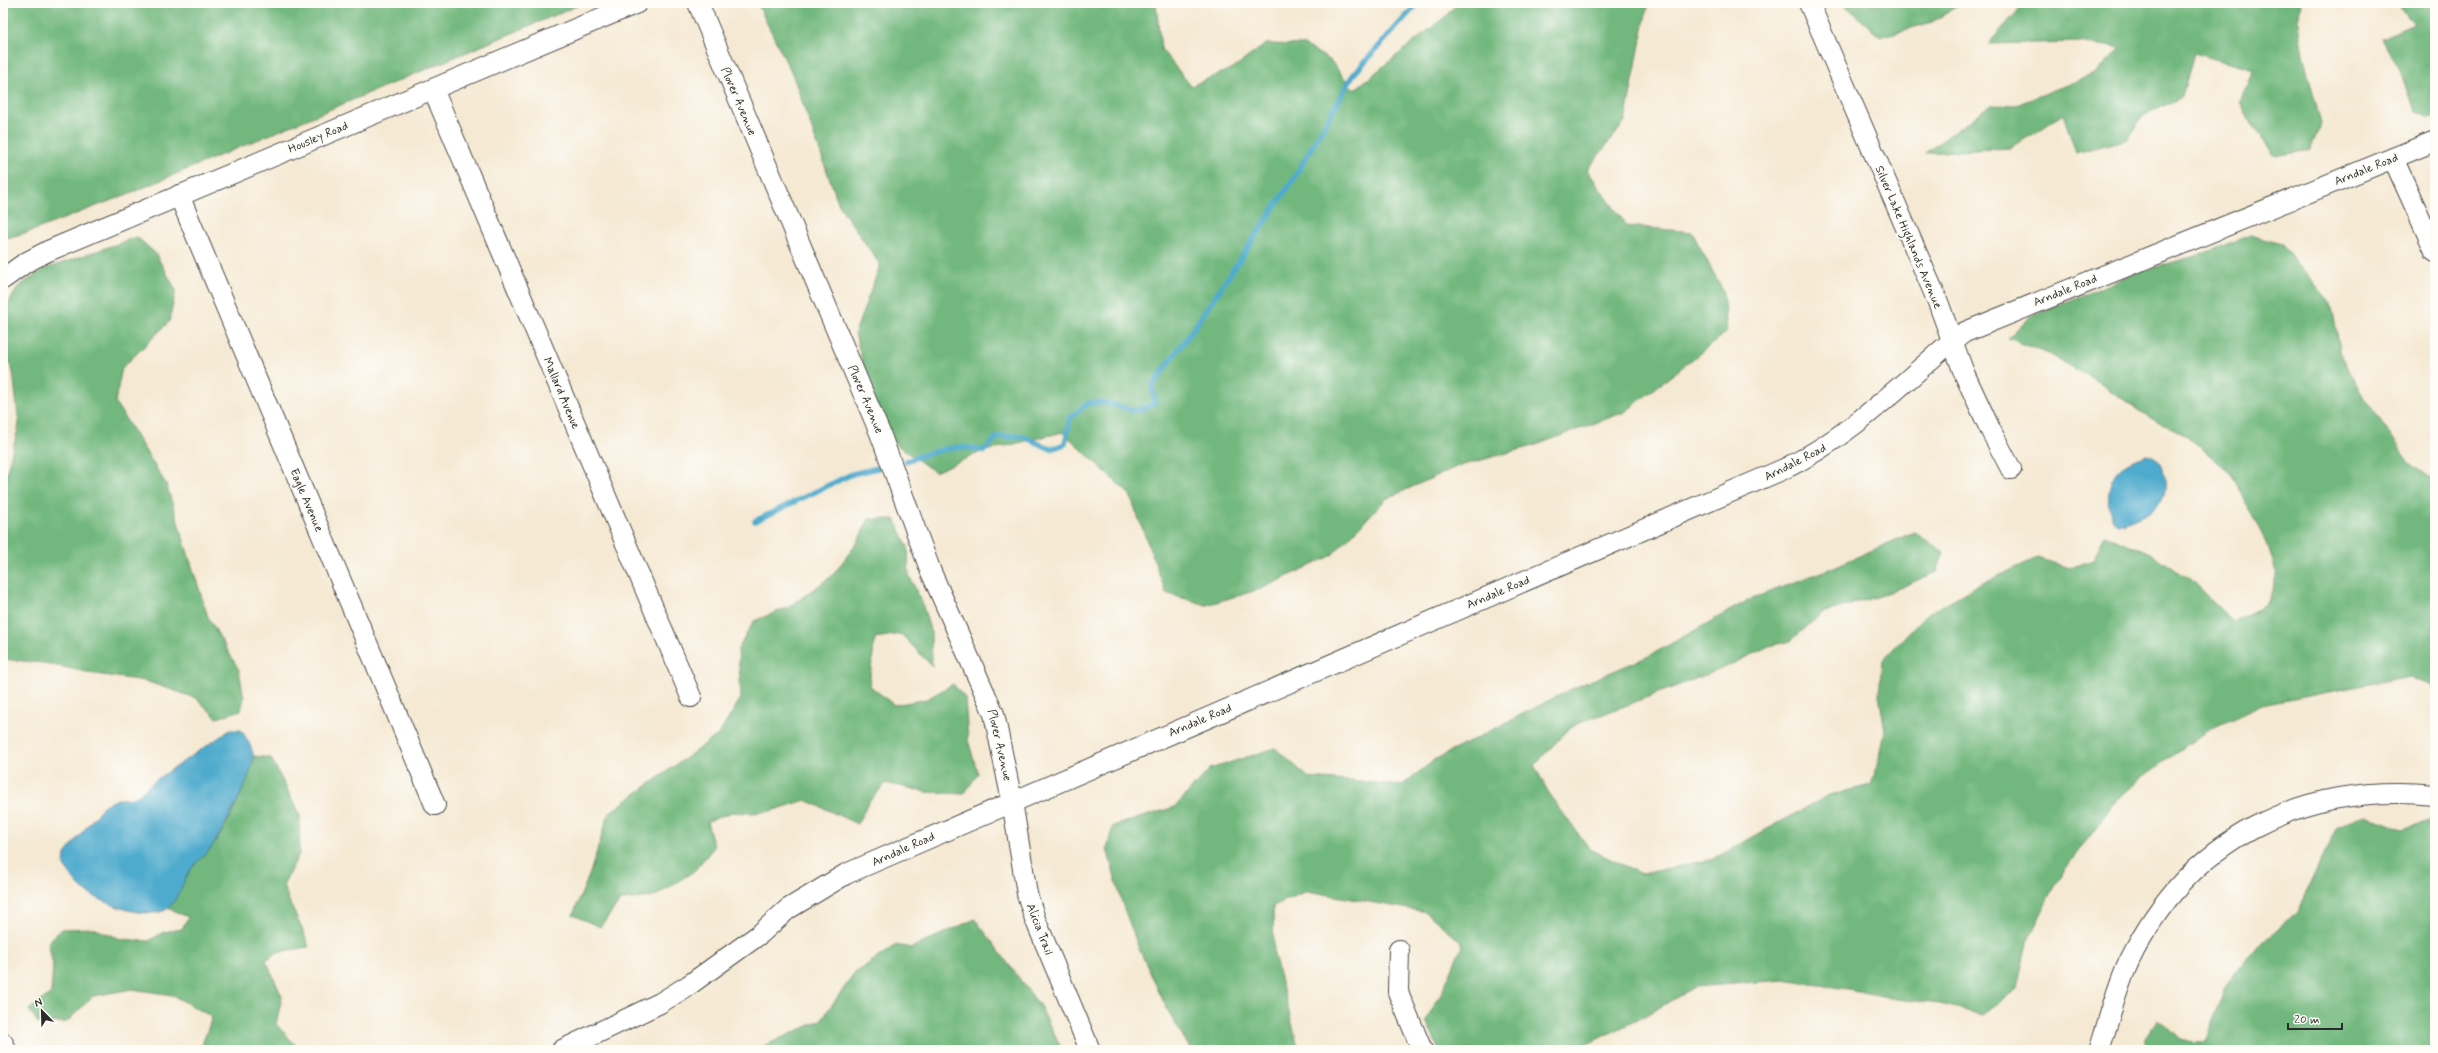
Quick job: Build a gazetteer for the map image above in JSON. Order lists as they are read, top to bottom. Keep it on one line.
{"streets":{"street":["Plover Avenue","Housley Road","Arndale Road","Silver Lake Highlands Avenue","Mallard Avenue","Eagle Avenue","Alicia Trail"]},"crossings":[["Plover Avenue","Arndale Road"],["Plover Avenue","Alicia Trail"],["Housley Road","Mallard Avenue"],["Housley Road","Eagle Avenue"],["Arndale Road","Silver Lake Highlands Avenue"],["Arndale Road","Alicia Trail"]],"scale_bar":"20 m","north":"top left"}
